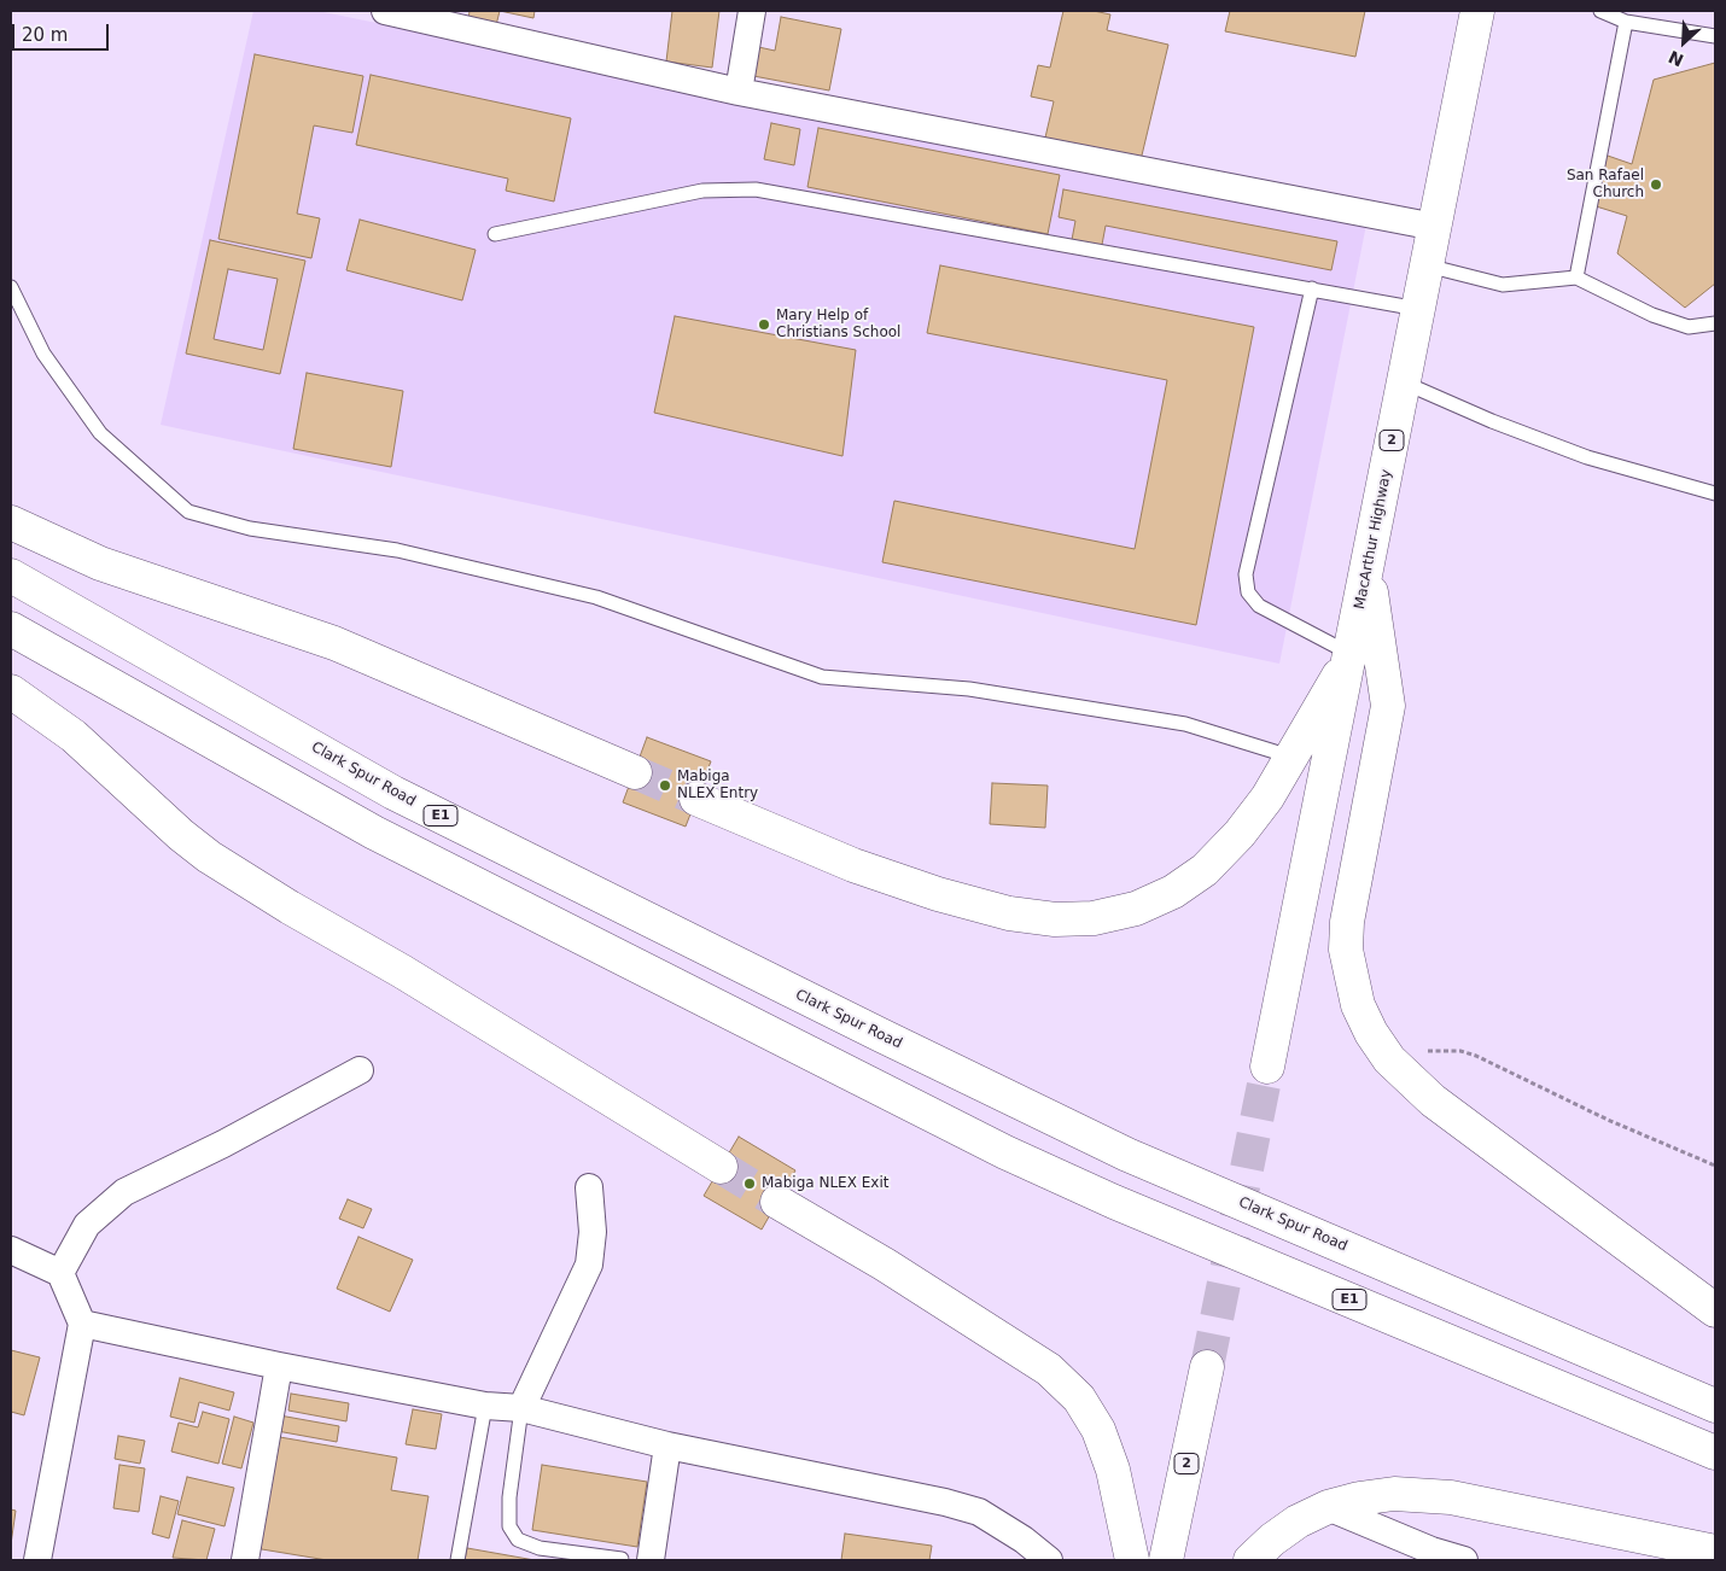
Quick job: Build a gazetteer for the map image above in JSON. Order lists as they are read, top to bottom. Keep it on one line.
{"streets":{"highway":["2","MacArthur Highway","Clark Spur Road","E1"]},"places":["San Rafael Church","Mary Help of Christians School","Mabiga NLEX Entry","Mabiga NLEX Exit"],"scale_bar":"20 m","north":"bottom left"}
